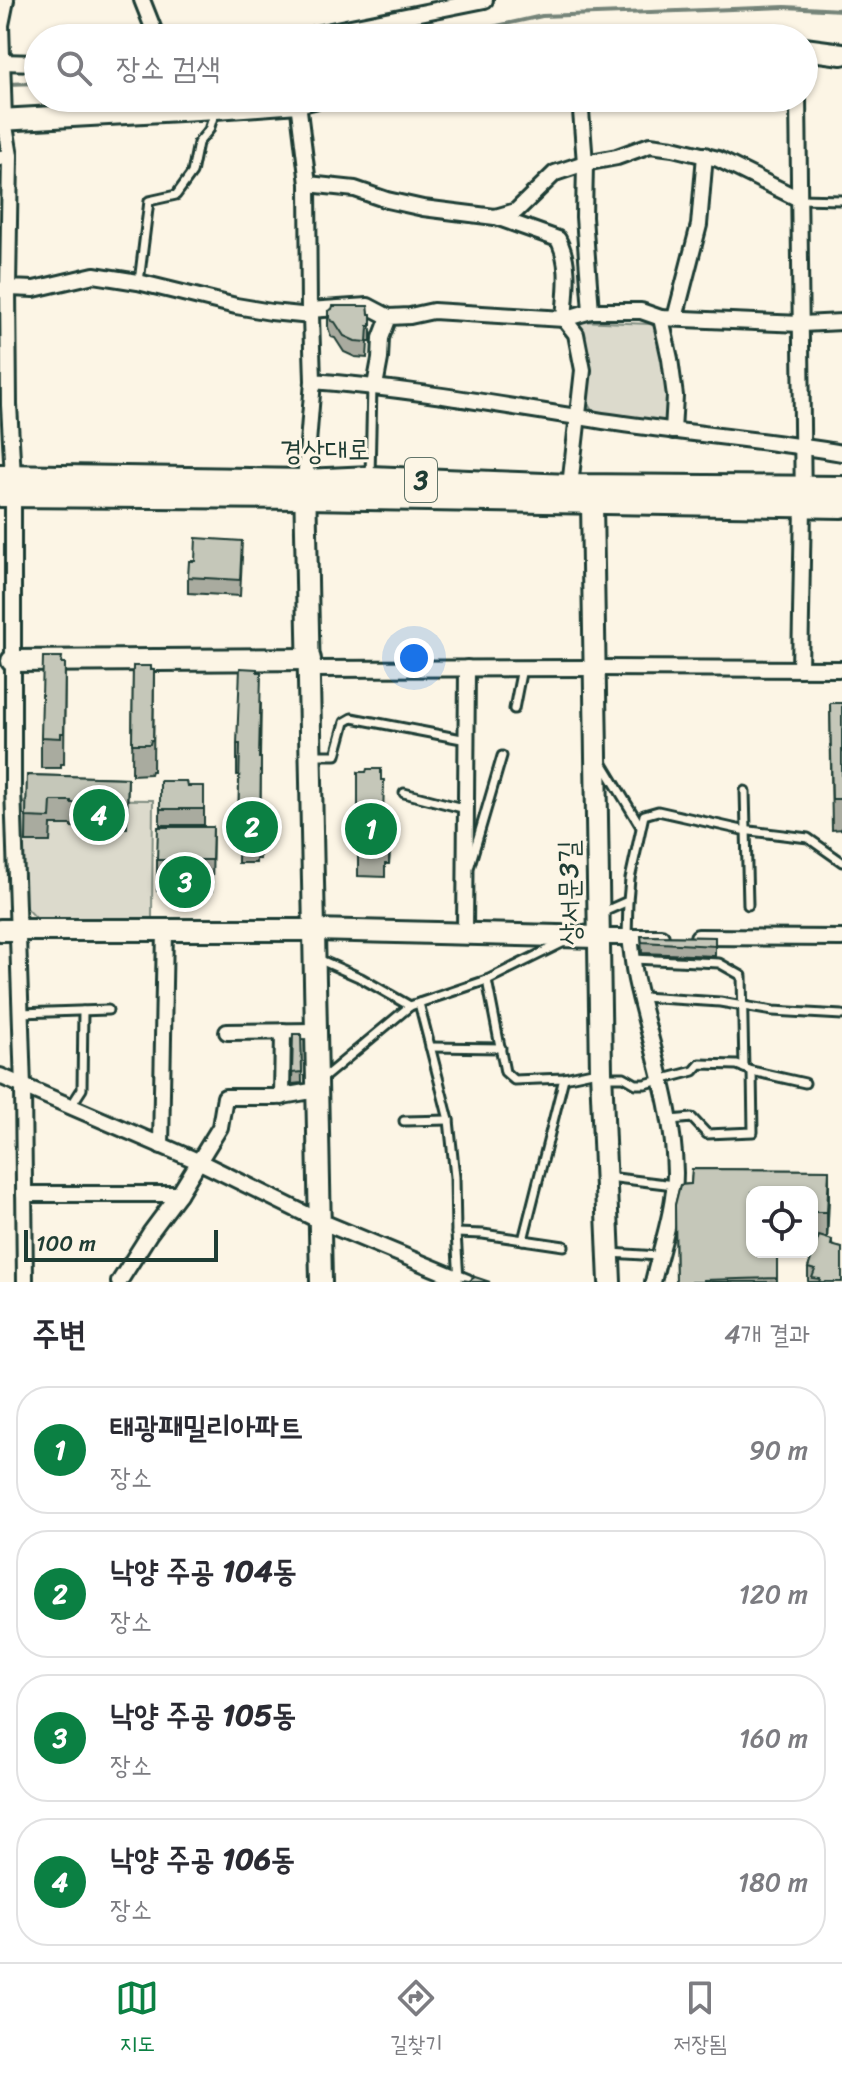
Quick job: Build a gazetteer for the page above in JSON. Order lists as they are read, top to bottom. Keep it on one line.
{"streets":{"main road":["경상대로","3"],"street":["상서문3길"]},"crossings":[["경상대로","상서문3길"]],"scale_bar":"100 m","page":{"search":"장소 검색","pins":["4","2","1","3"],"scale":"100 m","heading":["주변","4개 결과"],"list":[{"mark":"1","name":"태광패밀리아파트","note":"장소","value":"90 m"},{"mark":"2","name":"낙양 주공 104동","note":"장소","value":"120 m"},{"mark":"3","name":"낙양 주공 105동","note":"장소","value":"160 m"},{"mark":"4","name":"낙양 주공 106동","note":"장소","value":"180 m"}],"nav":["지도","길찾기","저장됨"]}}
